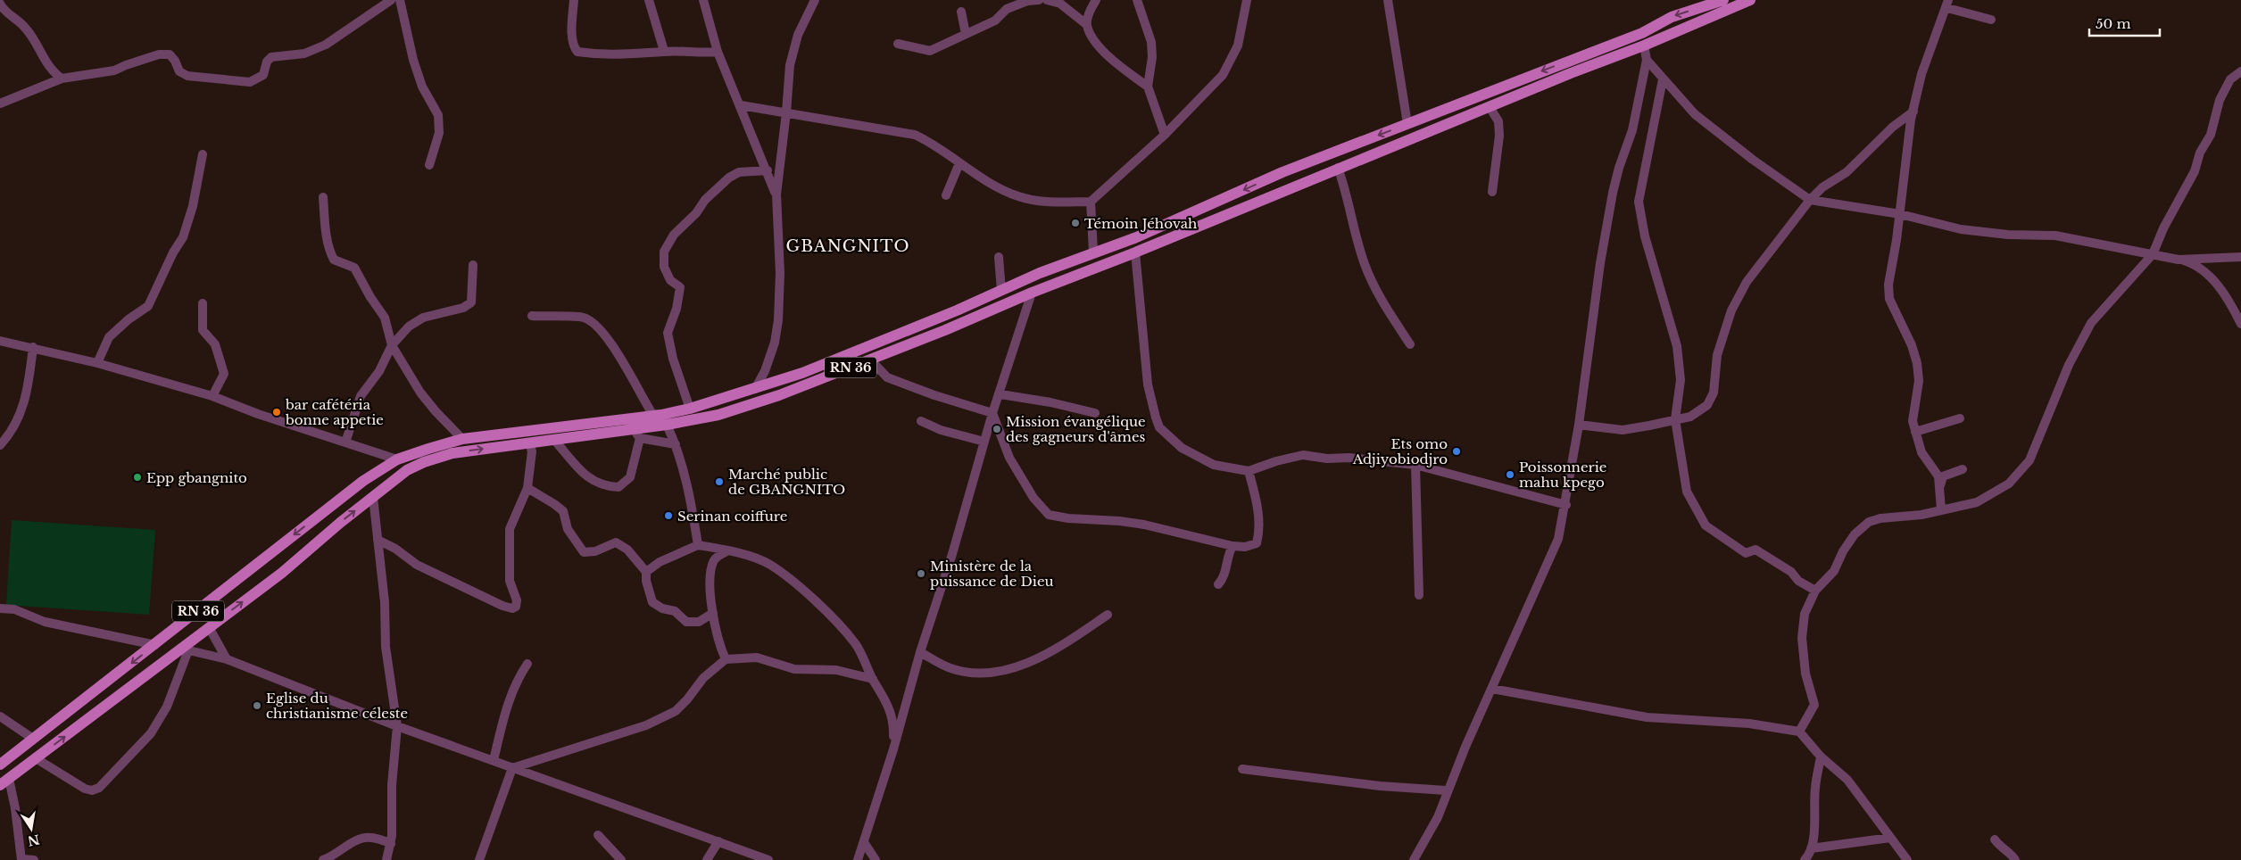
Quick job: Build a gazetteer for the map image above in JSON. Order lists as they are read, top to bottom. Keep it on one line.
{"streets":{"main road":["RN 36"]},"districts":["GBANGNITO"],"places":["Témoin Jéhovah","bar cafétéria bonne appetie","Mission évangélique des gagneurs d'âmes","Ets omo Adjiyobiodjro","Poissonnerie mahu kpego","Epp gbangnito","Marché public de GBANGNITO","Serinan coiffure","Ministère de la puissance de Dieu","Eglise du christianisme céleste"],"scale_bar":"50 m","north":"bottom"}
